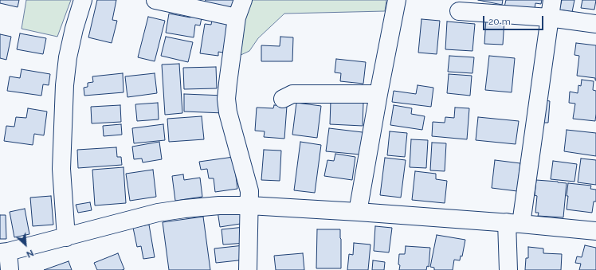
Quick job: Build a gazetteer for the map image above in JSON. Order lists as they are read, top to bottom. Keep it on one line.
{"scale_bar":"20 m","north":"bottom right"}
